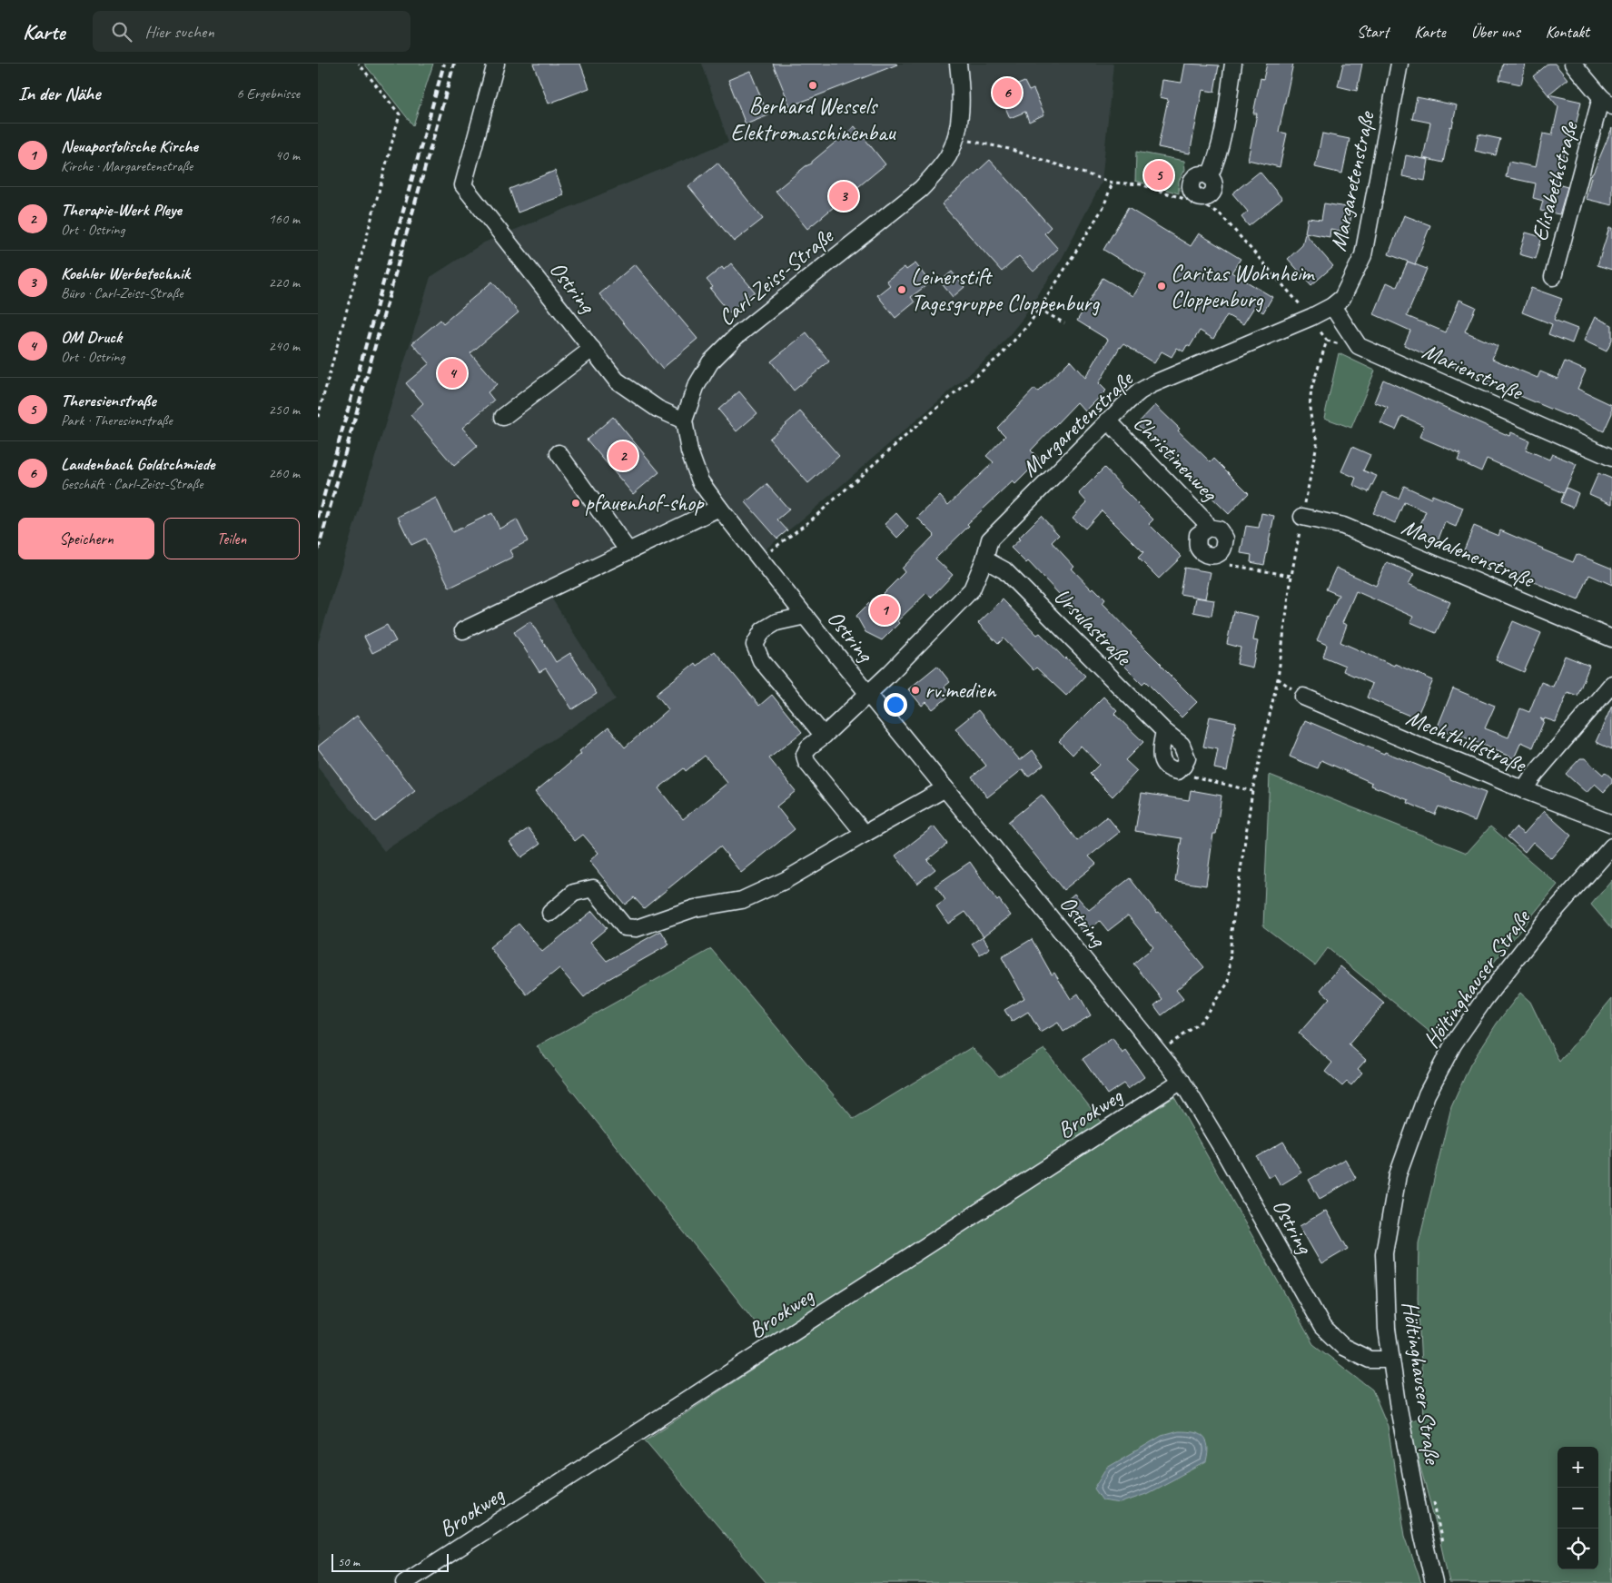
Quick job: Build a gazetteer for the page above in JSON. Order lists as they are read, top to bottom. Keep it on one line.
{"streets":{"street":["Margaretenstraße","Elisabethstraße","Carl-Zeiss-Straße","Ostring","Marienstraße","Christinenweg","Magdalenenstraße","Ursulastraße","Mechthildstraße","Höltinghauser Straße","Brookweg"]},"crossings":[["Margaretenstraße","Ostring"],["Margaretenstraße","Marienstraße"],["Margaretenstraße","Christinenweg"],["Margaretenstraße","Ursulastraße"],["Carl-Zeiss-Straße","Ostring"],["Ostring","Höltinghauser Straße"],["Ostring","Brookweg"]],"places":["Berhard Wessels Elektromaschinenbau","Caritas Wohnheim Cloppenburg","Leinerstift Tagesgruppe Cloppenburg","pfauenhof-shop","rv.medien"],"scale_bar":"50 m","page":{"header":"Karte","search":"Hier suchen","nav":["Start","Karte","Über uns","Kontakt"],"heading":["In der Nähe","6 Ergebnisse"],"pins":["6","5","3","4","2","1"],"list":[{"mark":"1","name":"Neuapostolische Kirche","note":"Kirche · Margaretenstraße","value":"40 m"},{"mark":"2","name":"Therapie-Werk Pleye","note":"Ort · Ostring","value":"160 m"},{"mark":"3","name":"Koehler Werbetechnik","note":"Büro · Carl-Zeiss-Straße","value":"220 m"},{"mark":"4","name":"OM Druck","note":"Ort · Ostring","value":"240 m"},{"mark":"5","name":"Theresienstraße","note":"Park · Theresienstraße","value":"250 m"},{"mark":"6","name":"Laudenbach Goldschmiede","note":"Geschäft · Carl-Zeiss-Straße","value":"260 m"}],"buttons":["Speichern","Teilen"],"map_buttons":["+","−"],"scale":"50 m"}}
